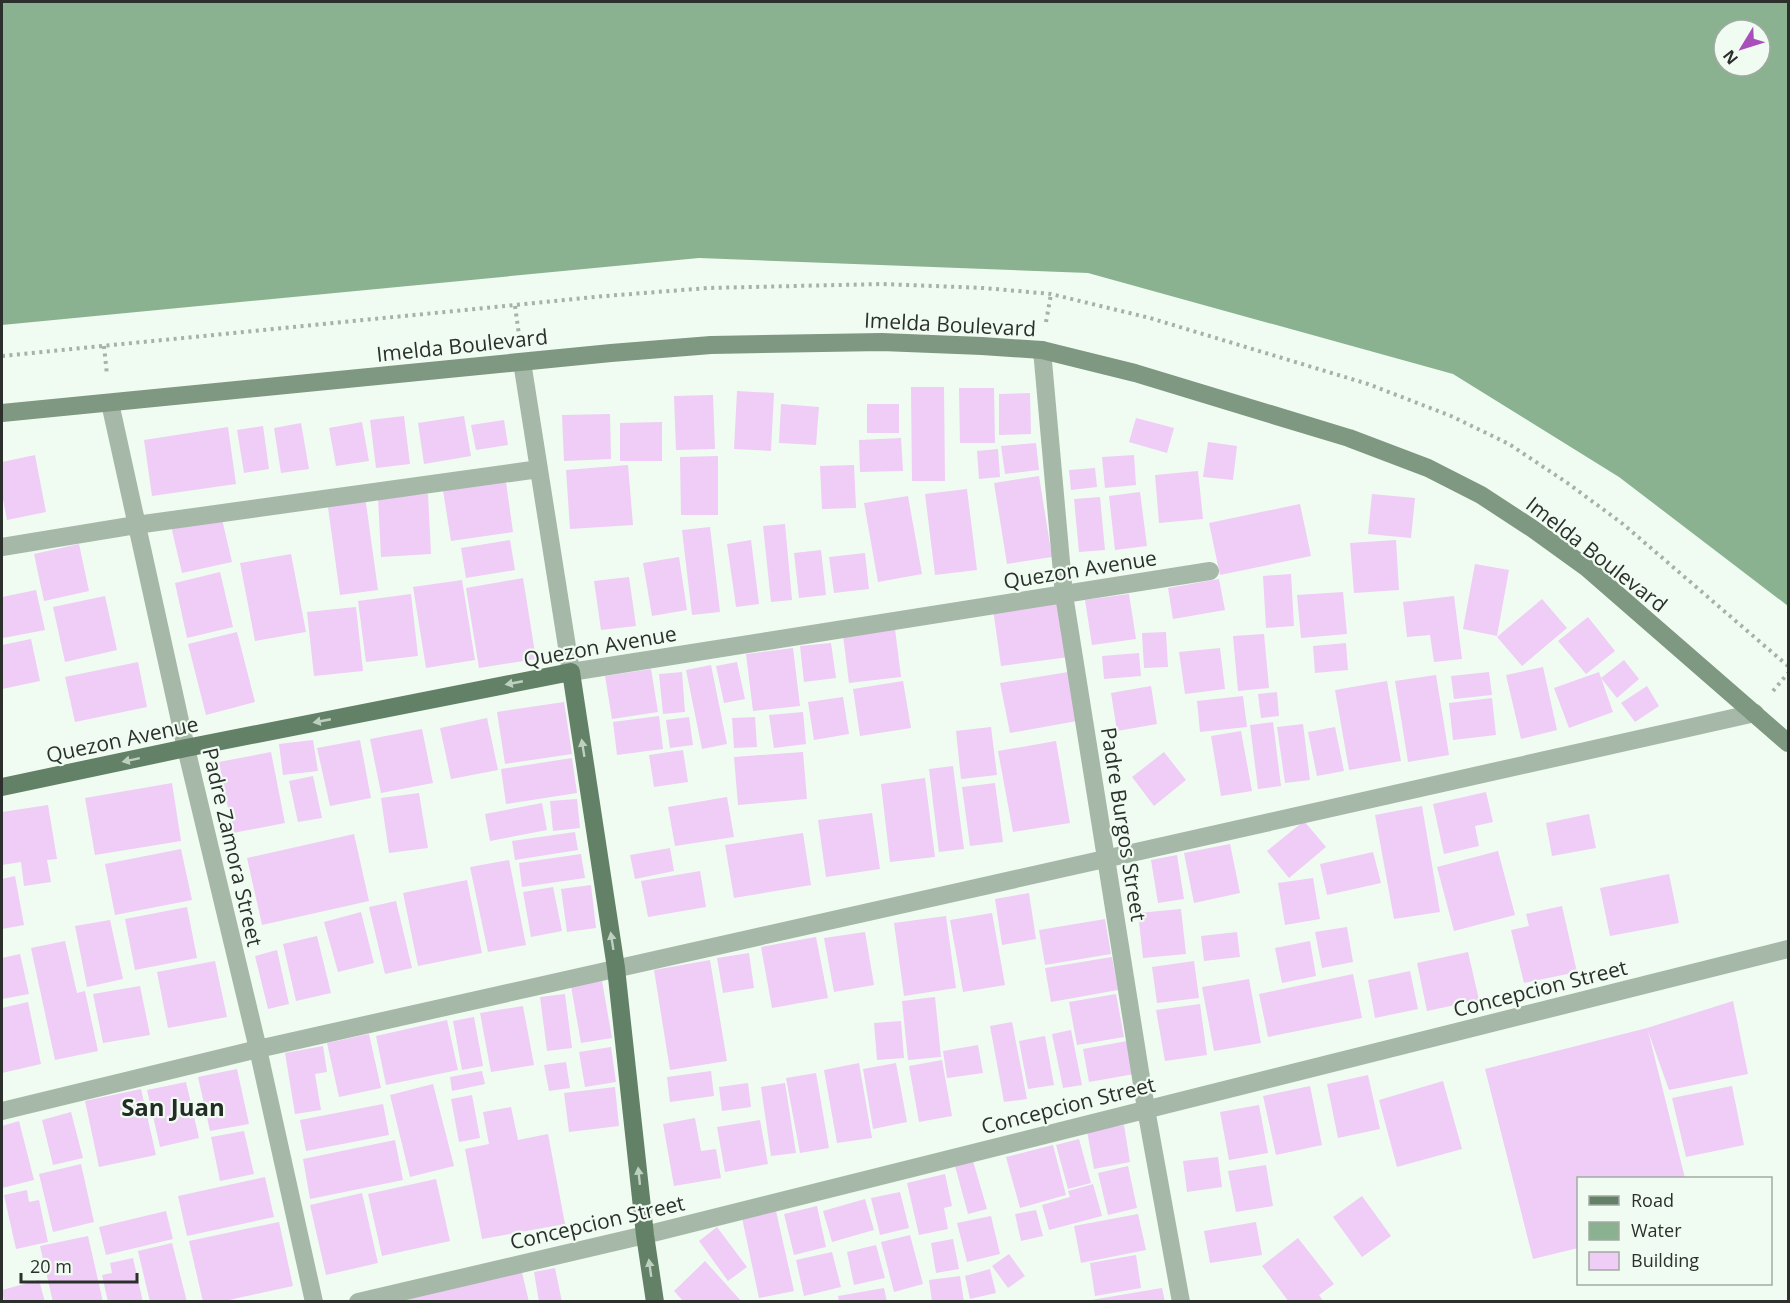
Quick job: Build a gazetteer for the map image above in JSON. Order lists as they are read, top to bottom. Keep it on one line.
{"streets":{"main road":["Imelda Boulevard","Quezon Avenue"],"street":["Padre Burgos Street","Padre Zamora Street","Concepcion Street"]},"crossings":[["Imelda Boulevard","Padre Burgos Street"],["Imelda Boulevard","Padre Zamora Street"],["Quezon Avenue","Padre Burgos Street"],["Quezon Avenue","Padre Zamora Street"],["Padre Burgos Street","Concepcion Street"]],"one_way":["Quezon Avenue"],"districts":["San Juan"],"legend":["Road","Water","Building"],"scale_bar":"20 m","north":"bottom left"}
